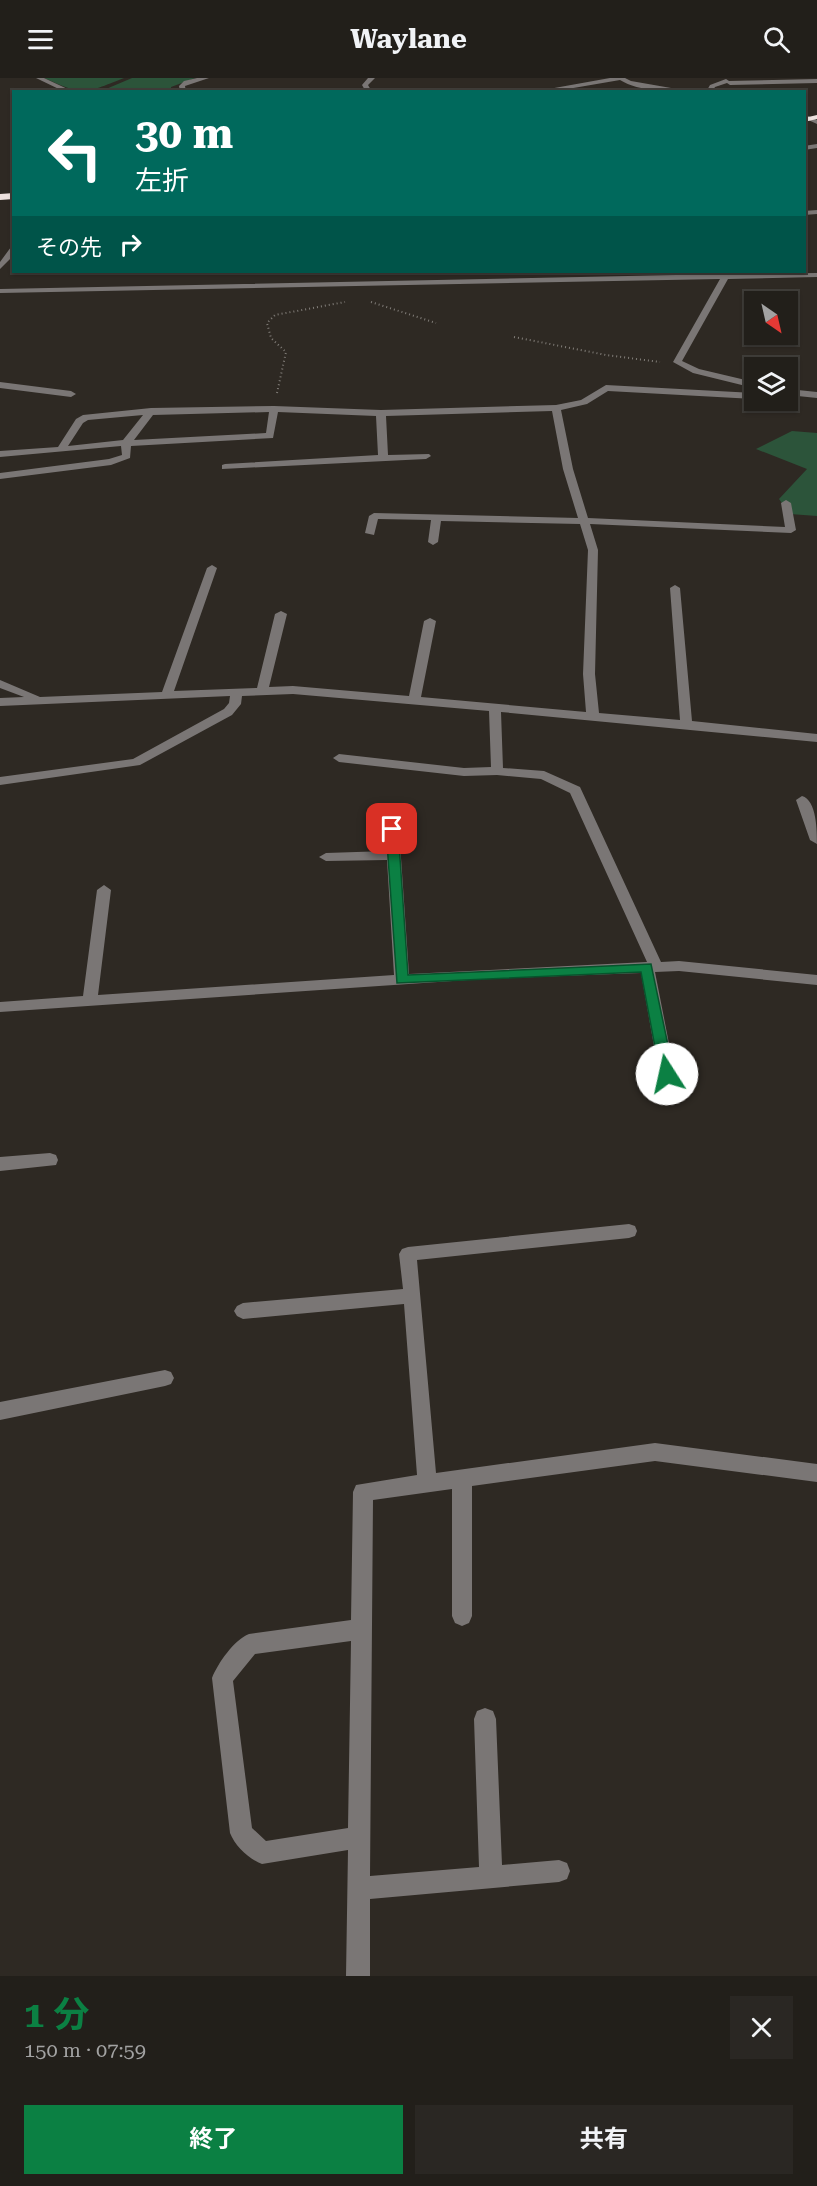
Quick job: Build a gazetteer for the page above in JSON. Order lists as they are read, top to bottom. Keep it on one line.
{"north":"bottom right","page":{"header":"Waylane","turn":["30 m","左折"],"then":"その先","heading":["1 分","150 m · 07:59"],"buttons":["終了","共有"]}}
